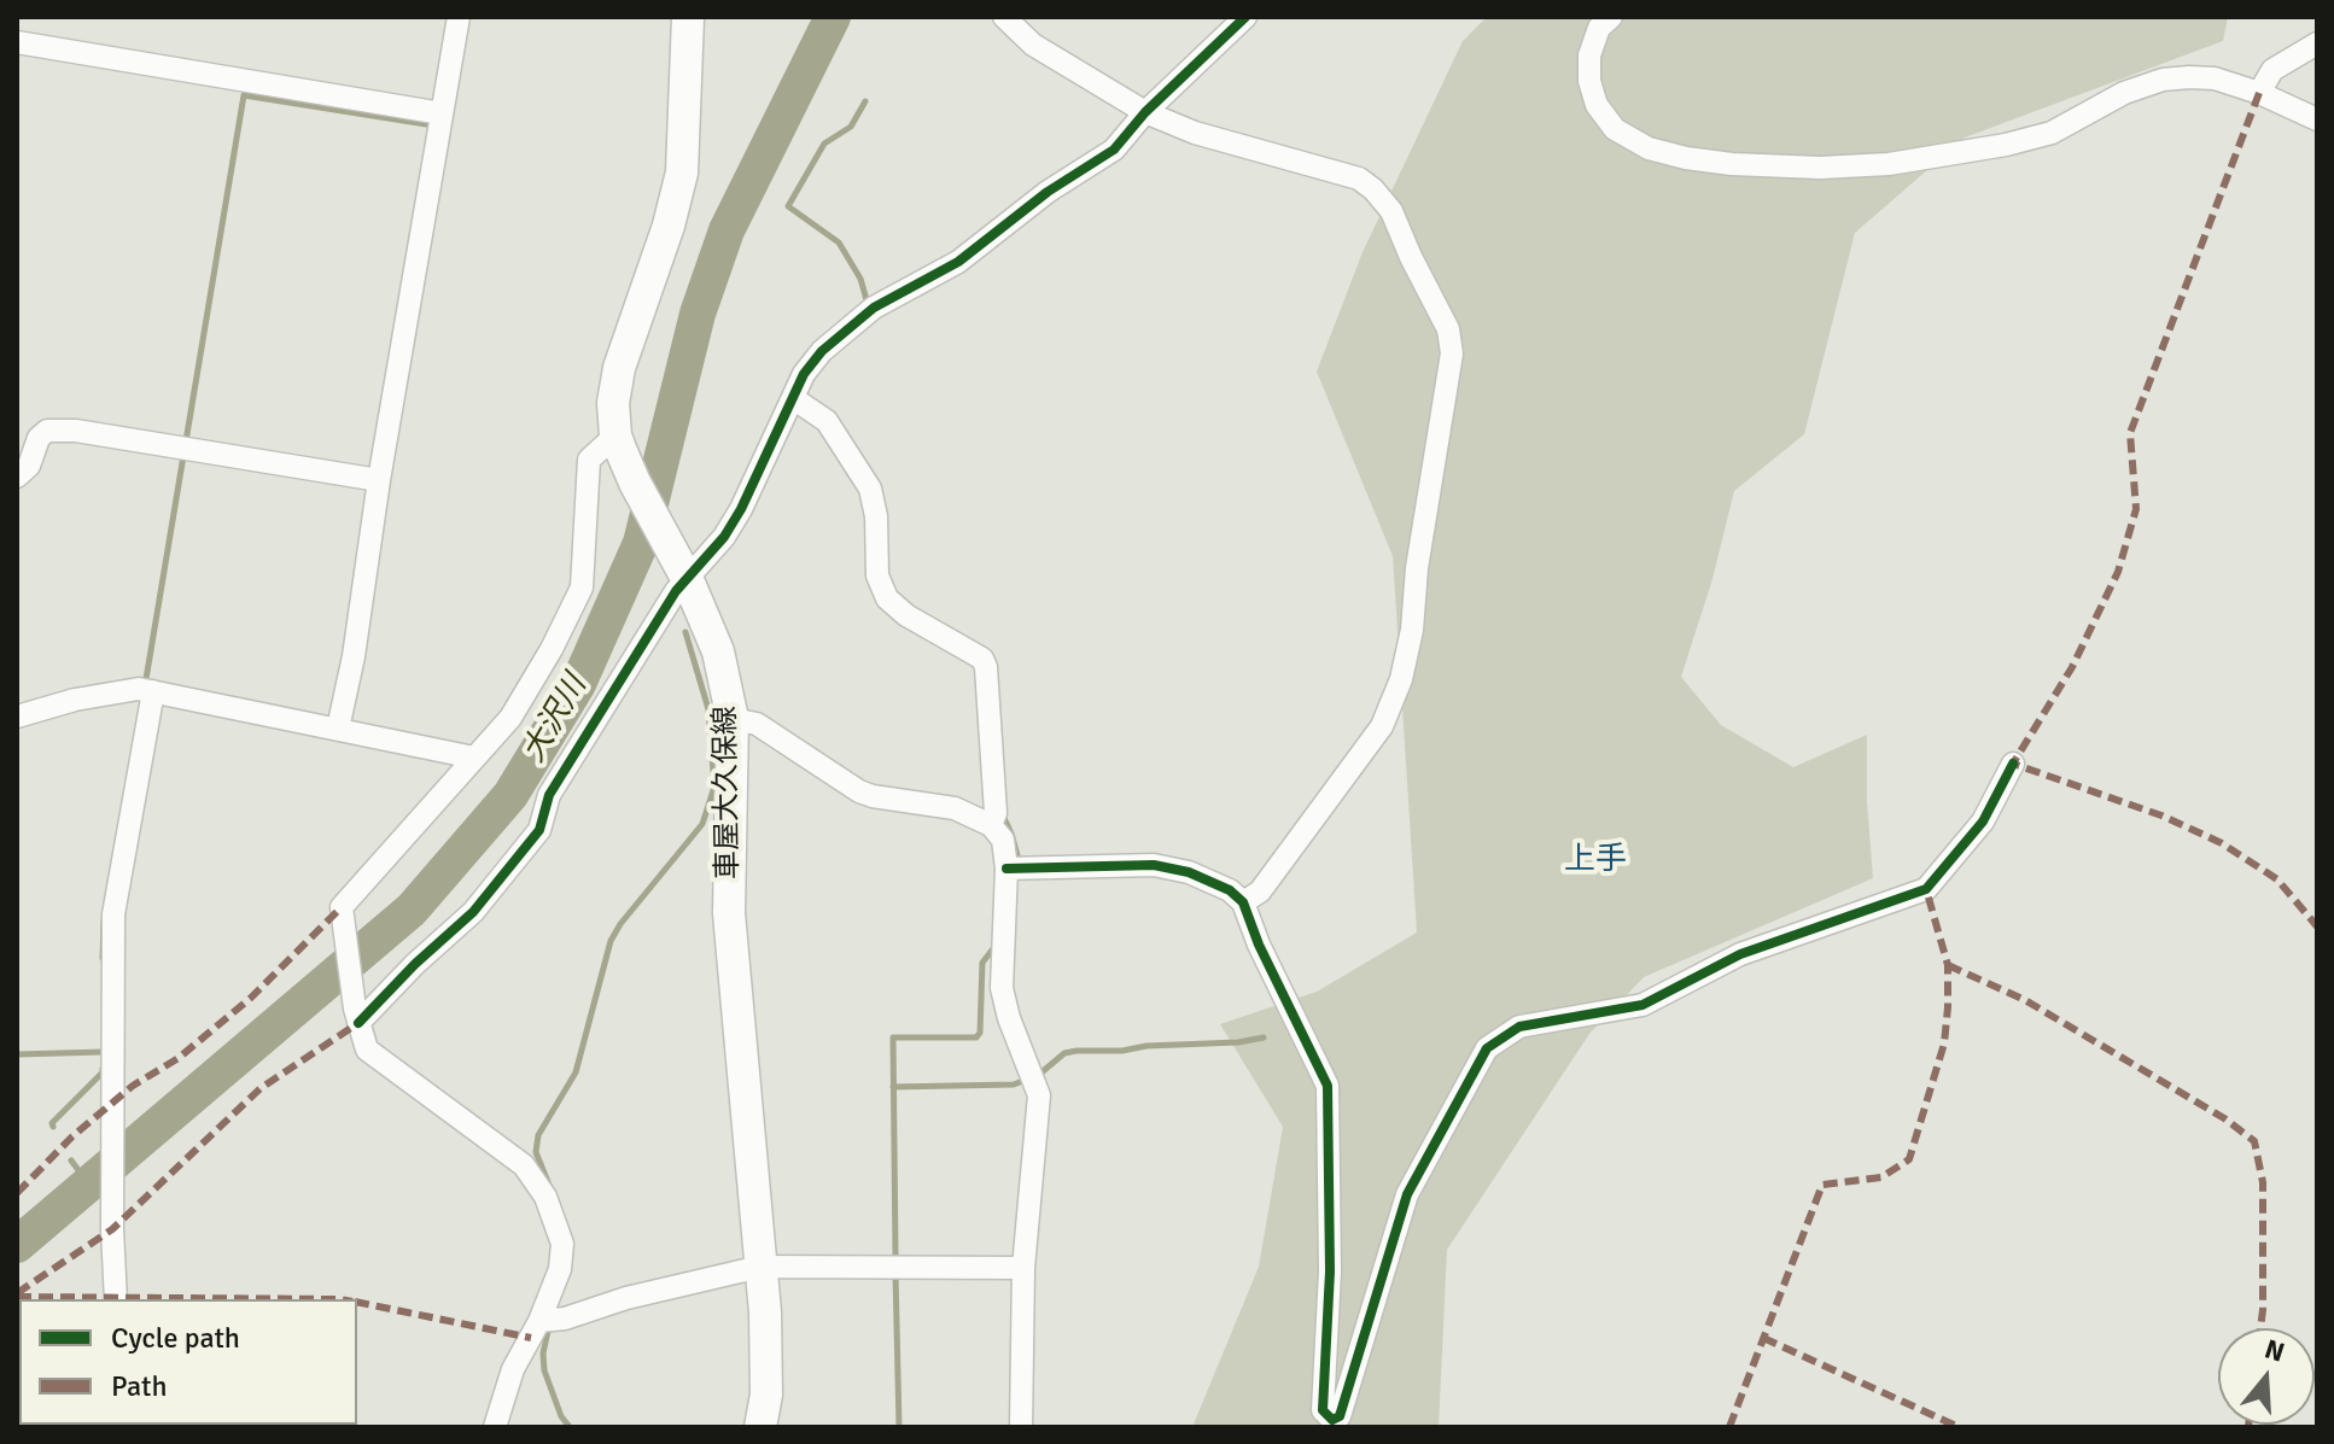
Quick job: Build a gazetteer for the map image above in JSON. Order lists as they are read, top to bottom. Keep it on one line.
{"streets":{"main road":["車屋大久保線"]},"districts":["上手"],"water":["大沢川"],"legend":["Cycle path","Path"],"north":"top"}
